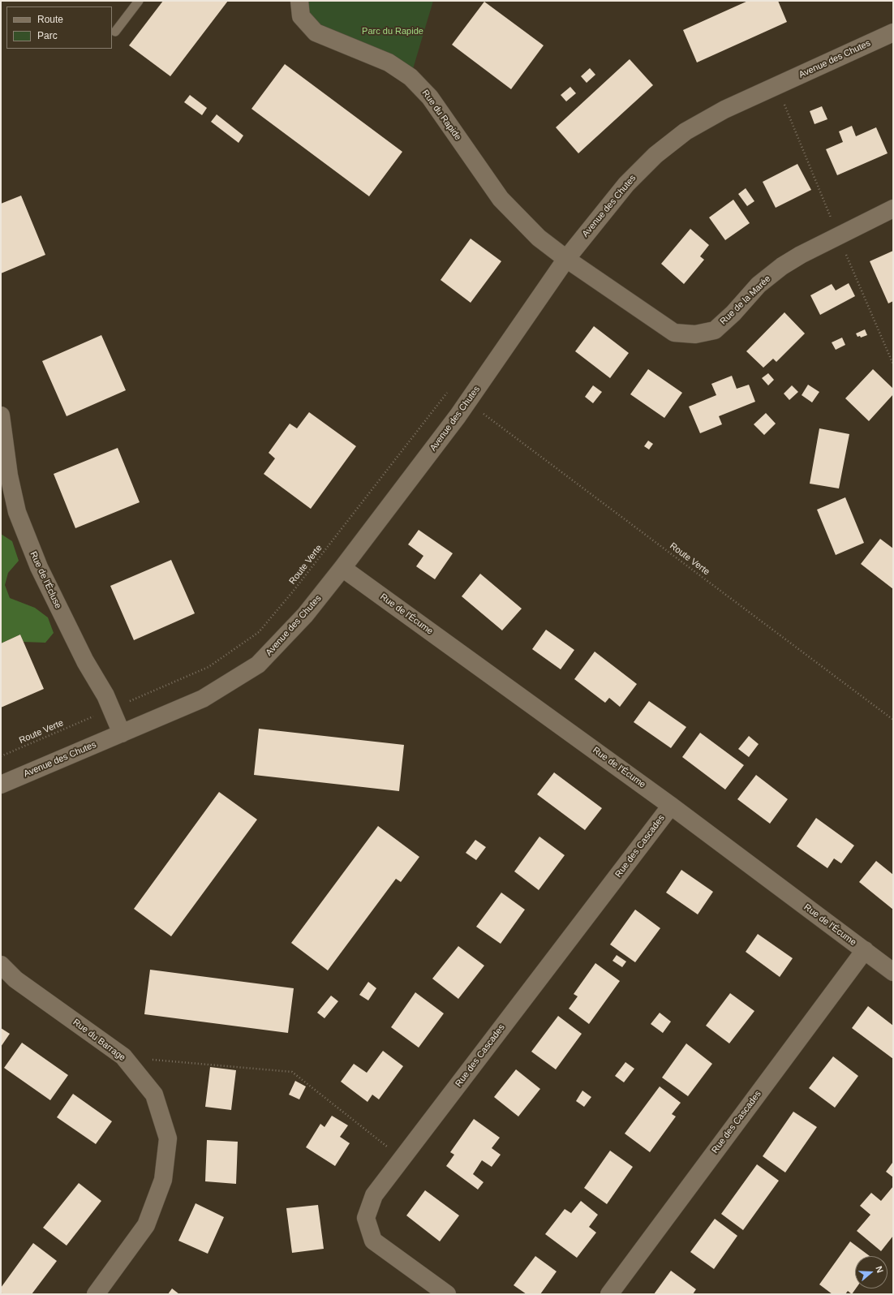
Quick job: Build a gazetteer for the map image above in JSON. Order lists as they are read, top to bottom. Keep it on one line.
{"streets":{"street":["Avenue des Chutes","Rue du Rapide","Rue de la Marée","Rue de l'Écluse","Rue de l'Écume","Rue des Cascades","Rue du Barrage"],"path":["Route Verte"]},"crossings":[["Avenue des Chutes","Rue du Rapide"],["Avenue des Chutes","Rue de la Marée"],["Avenue des Chutes","Rue de l'Écluse"],["Avenue des Chutes","Rue de l'Écume"],["Rue du Rapide","Rue de la Marée"],["Rue de l'Écume","Rue des Cascades"]],"parks":["Parc du Rapide"],"legend":["Route","Parc"],"north":"right"}
